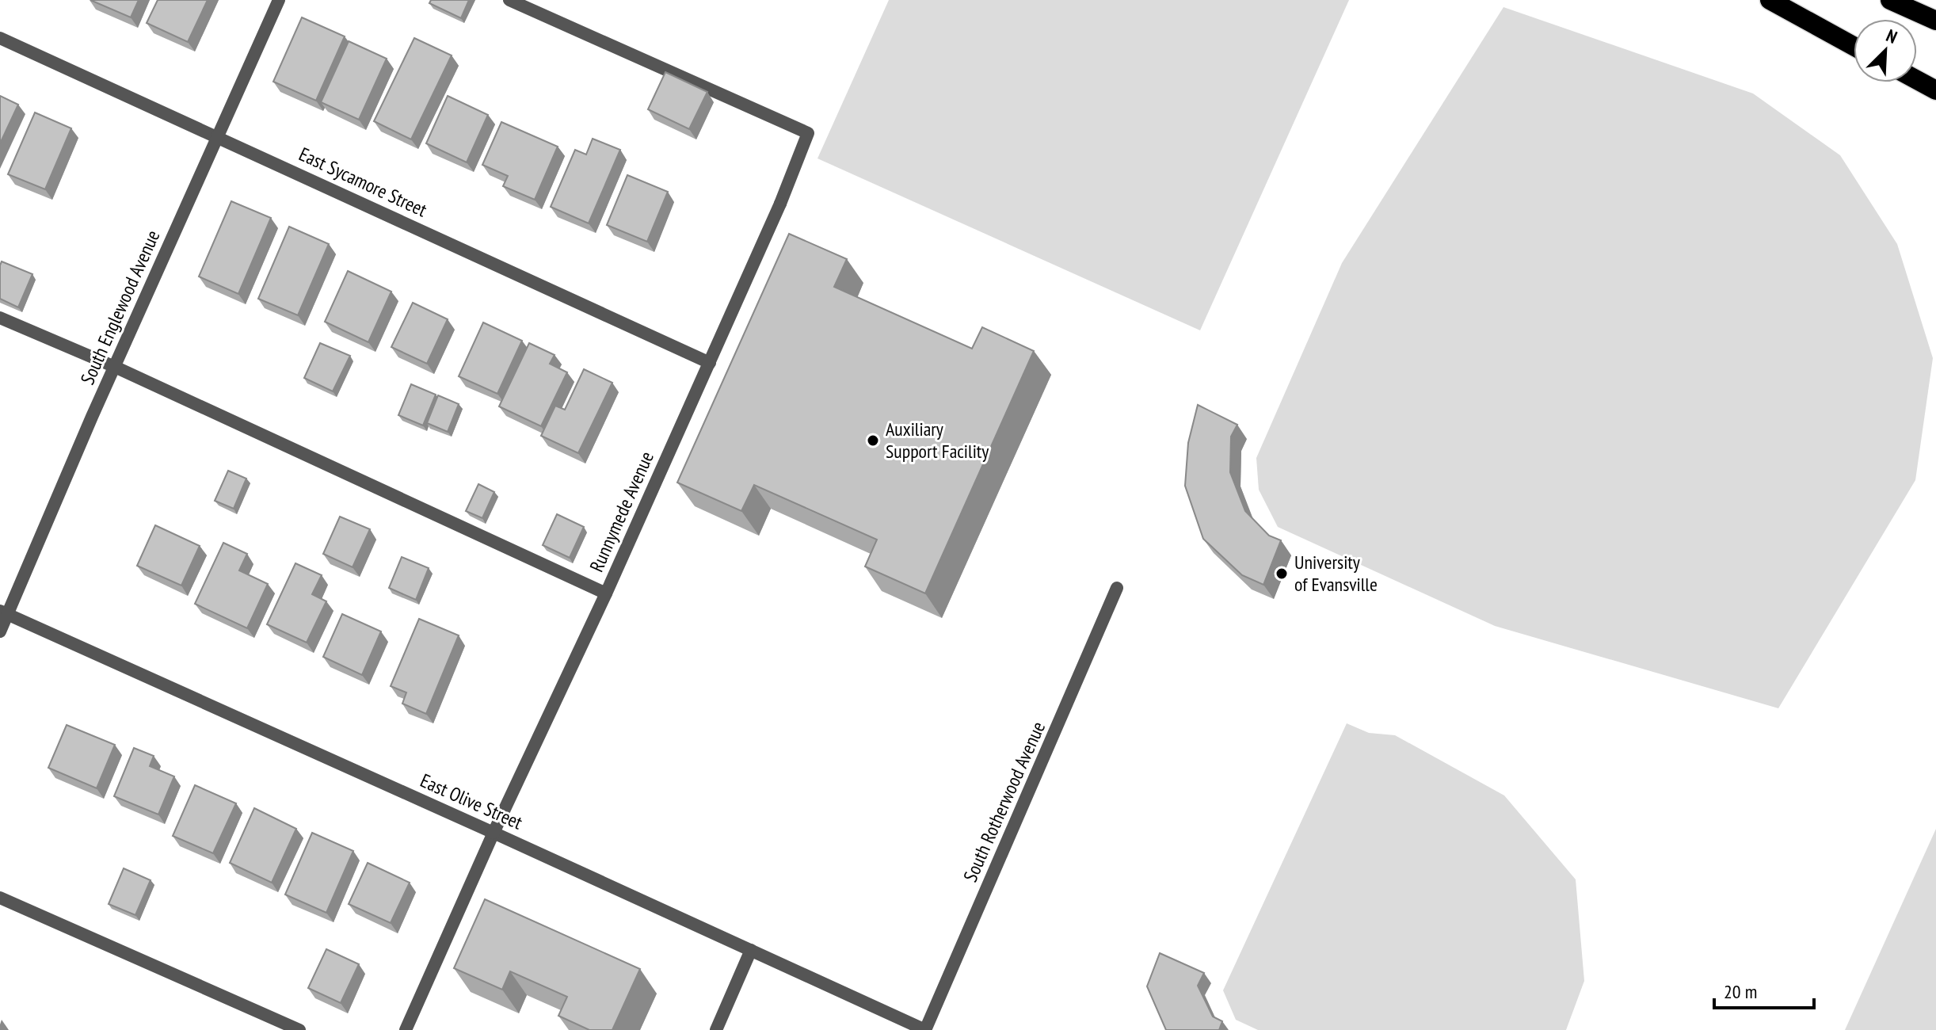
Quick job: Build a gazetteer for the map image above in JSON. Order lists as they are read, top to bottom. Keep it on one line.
{"streets":{"street":["East Sycamore Street","South Englewood Avenue","Runnymede Avenue","East Olive Street","South Rotherwood Avenue"]},"crossings":[["East Sycamore Street","South Englewood Avenue"],["East Sycamore Street","Runnymede Avenue"],["South Englewood Avenue","East Olive Street"],["Runnymede Avenue","East Olive Street"],["East Olive Street","South Rotherwood Avenue"]],"places":["Auxiliary Support Facility","University of Evansville"],"scale_bar":"20 m","north":"top right"}
